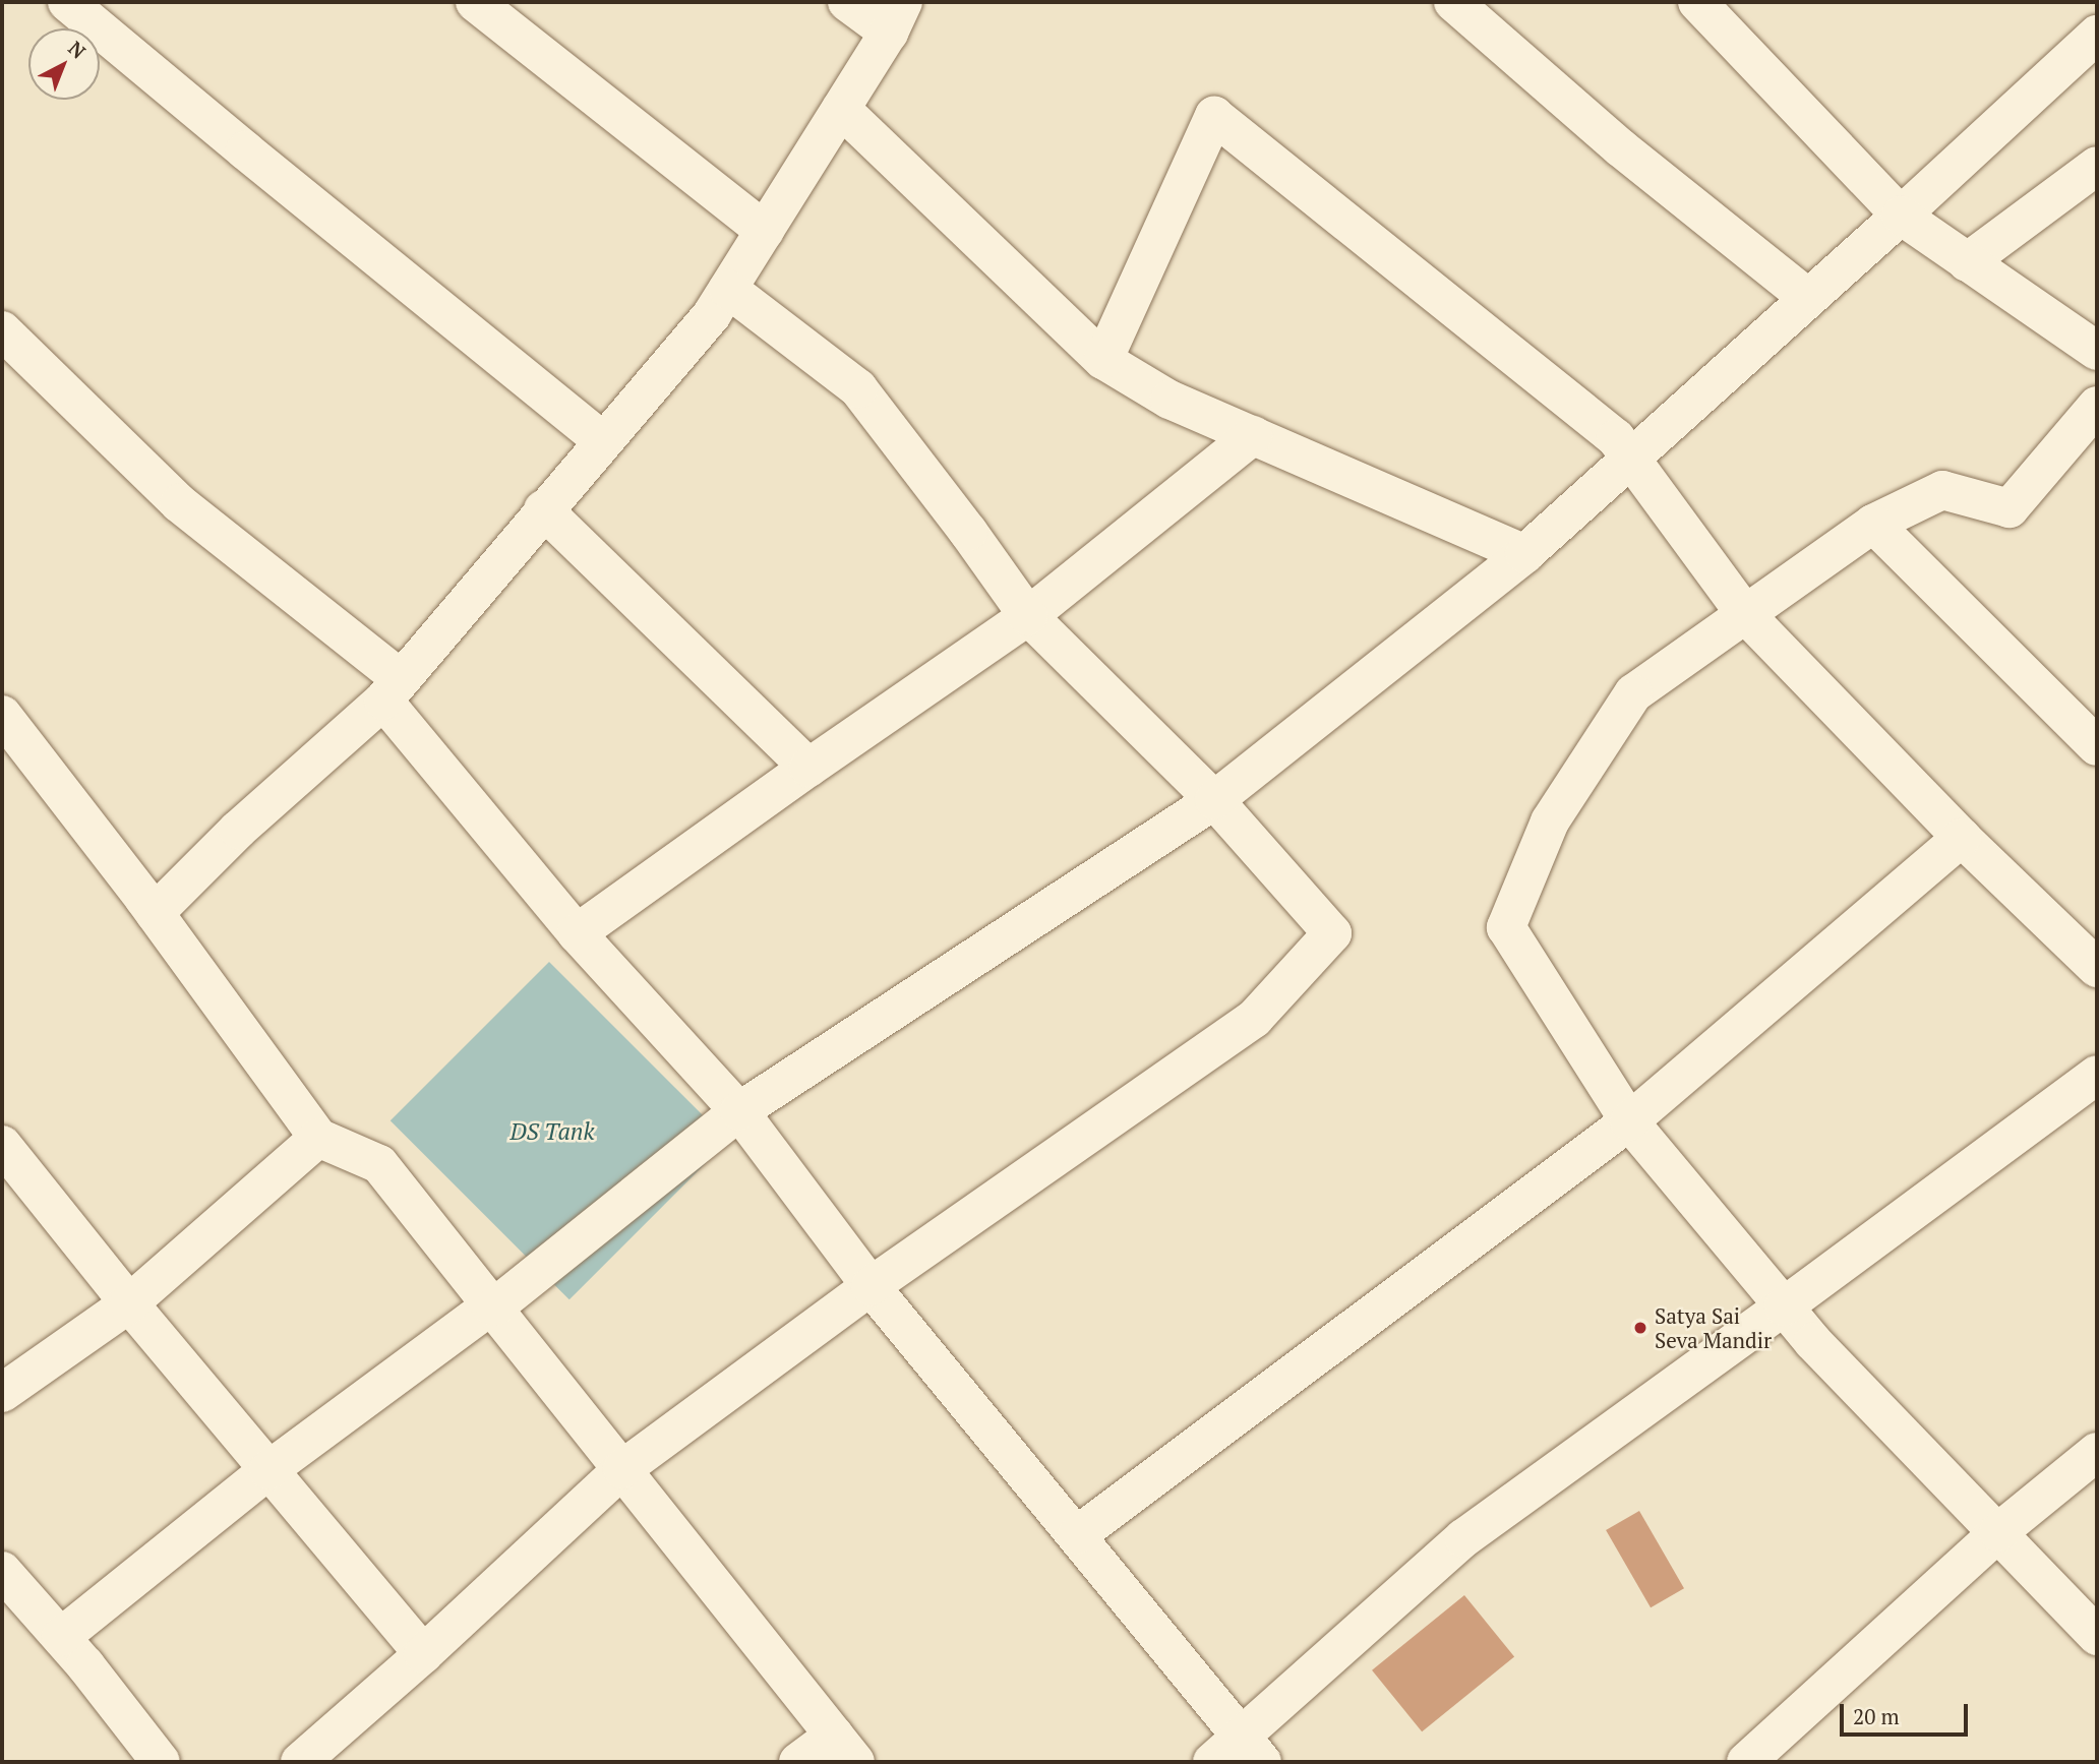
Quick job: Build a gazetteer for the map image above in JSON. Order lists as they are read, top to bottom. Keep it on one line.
{"water":["DS Tank"],"places":["Satya Sai Seva Mandir"],"scale_bar":"20 m","north":"top right"}
